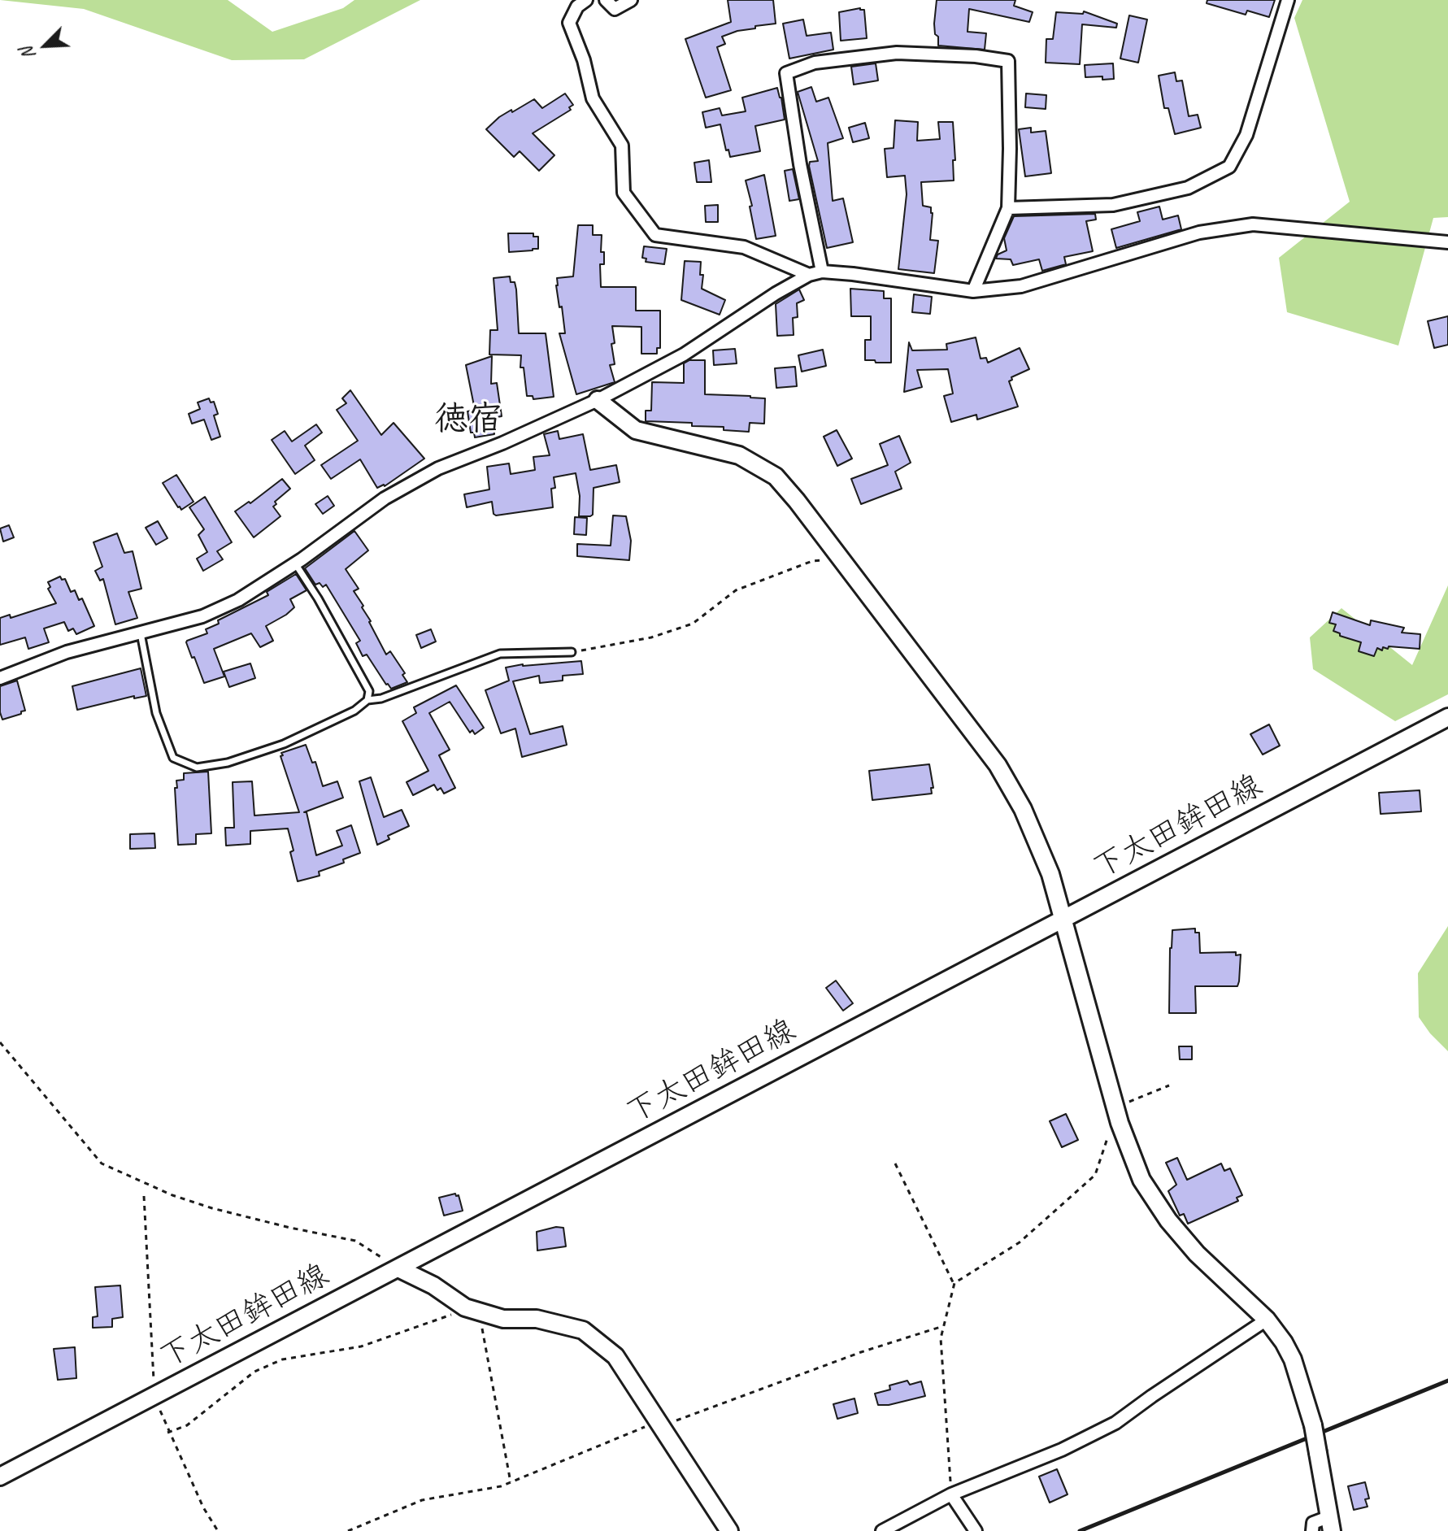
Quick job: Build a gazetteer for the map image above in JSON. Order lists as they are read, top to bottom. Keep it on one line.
{"streets":{"street":["下太田鉾田線"]},"districts":["徳宿"],"north":"bottom left"}
